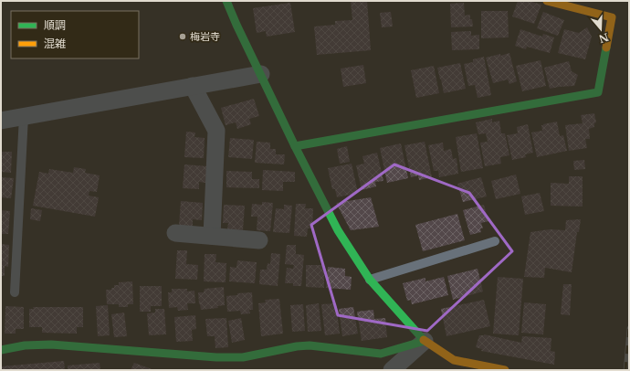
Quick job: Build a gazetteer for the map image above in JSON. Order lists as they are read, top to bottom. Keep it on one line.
{"places":["梅岩寺"],"legend":["順調","混雑"],"north":"bottom"}
